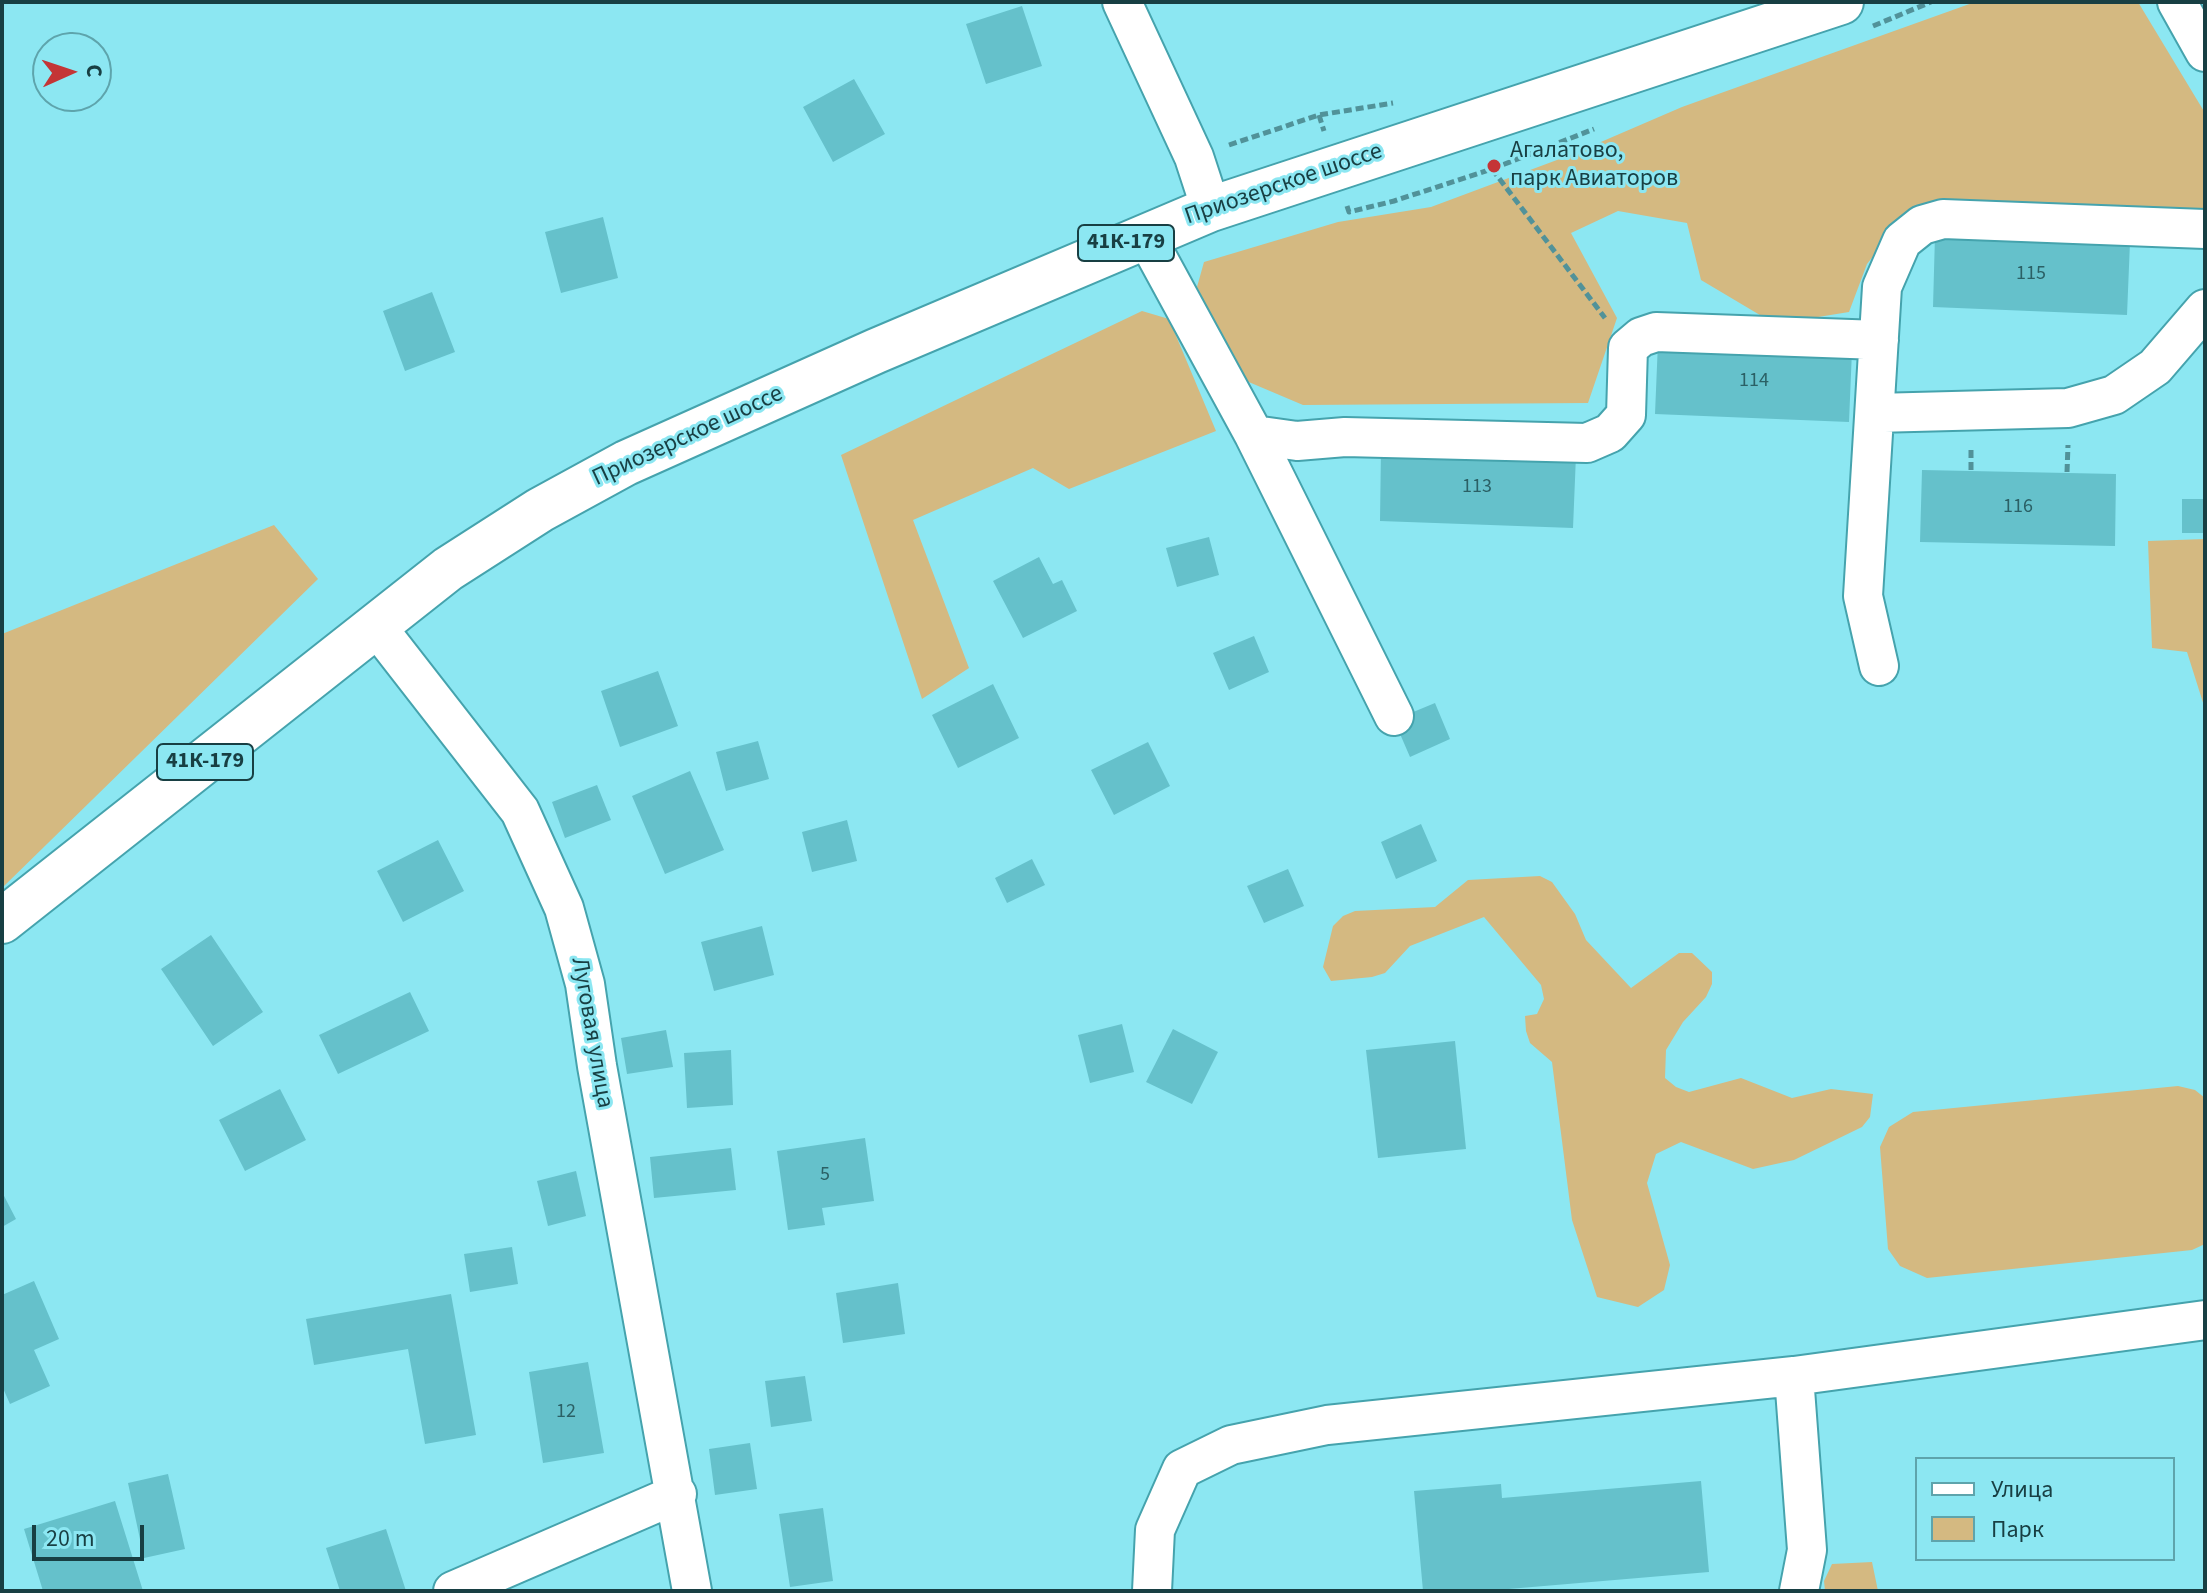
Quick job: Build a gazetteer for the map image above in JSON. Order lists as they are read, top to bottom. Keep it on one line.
{"streets":{"main road":["Приозерское шоссе","41К-179"],"street":["Луговая улица"]},"crossings":[["Приозерское шоссе","41К-179"],["Приозерское шоссе","Луговая улица"],["41К-179","Луговая улица"]],"places":["Агалатово, парк Авиаторов"],"house_numbers":["115","114","113","116","5","12"],"legend":["Улица","Парк"],"scale_bar":"20 m","north":"right"}
